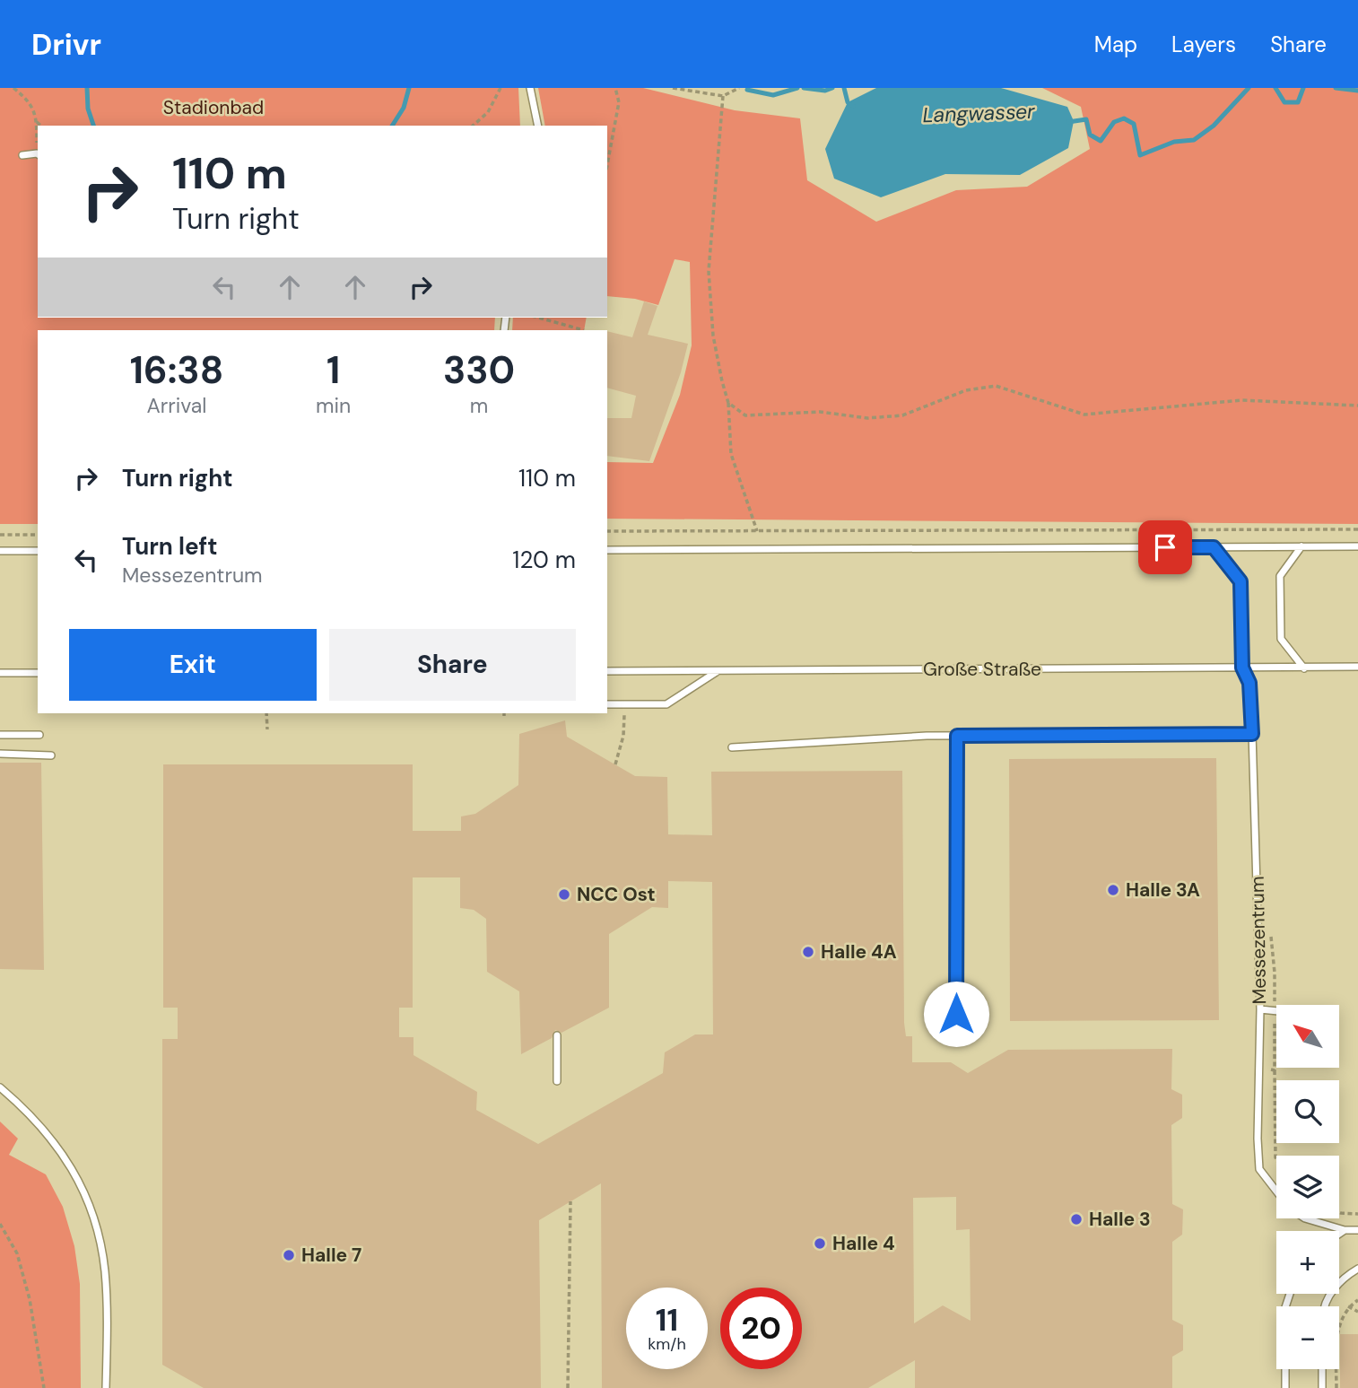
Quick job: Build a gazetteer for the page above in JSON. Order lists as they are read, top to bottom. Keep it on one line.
{"streets":{"lane":["Große Straße","Messezentrum"]},"crossings":[["Große Straße","Messezentrum"]],"water":["Langwasser"],"parks":["Stadionbad"],"places":["Halle 3A","NCC Ost","Halle 4A","Halle 3","Halle 4","Halle 7"],"north":"top left","page":{"header":"Drivr","nav":["Map","Layers","Share"],"turn":["110 m","Turn right"],"eta":["16:38","Arrival","1","min","330","m"],"list":[{"name":"Turn right","value":"110 m"},{"name":"Turn left","note":"Messezentrum","value":"120 m"}],"buttons":["Exit","Share"],"map_buttons":["+","−"],"speed":"11 km/h","limit":"20"}}
